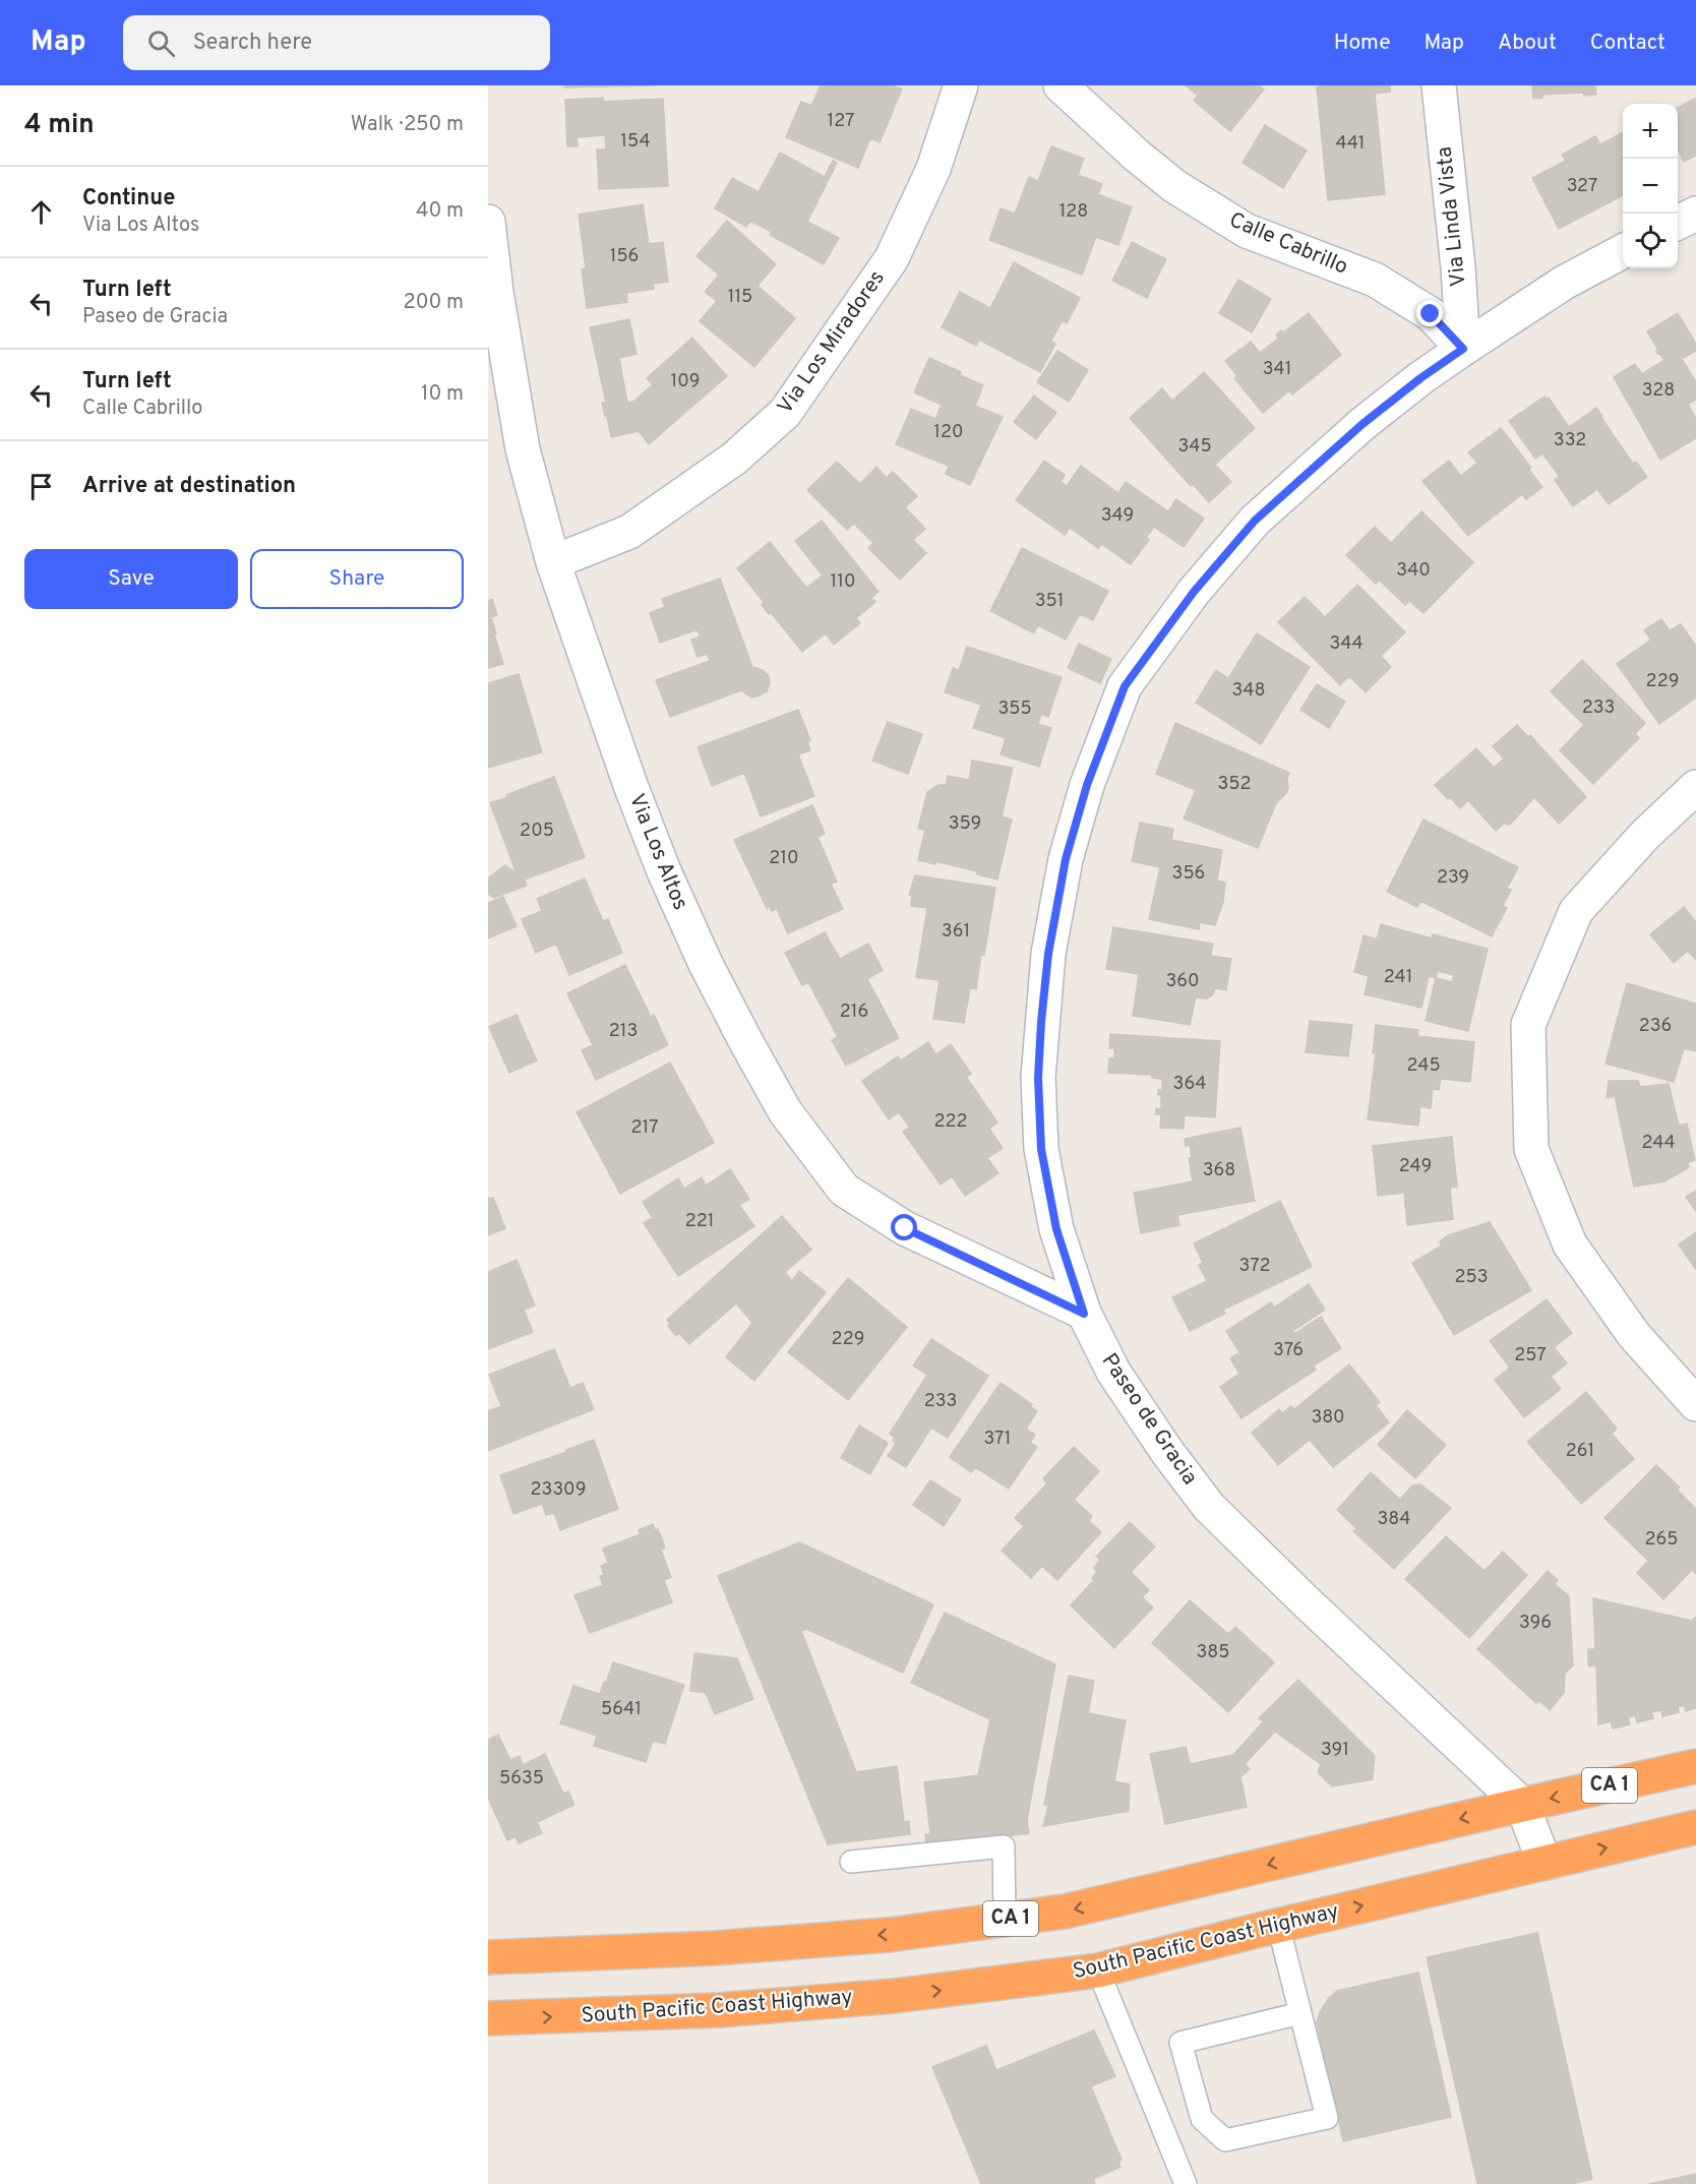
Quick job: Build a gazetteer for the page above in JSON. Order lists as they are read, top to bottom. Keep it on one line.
{"streets":{"highway":["CA 1","South Pacific Coast Highway"],"street":["Via Linda Vista","Calle Cabrillo","Via Los Miradores","Via Los Altos","Paseo de Gracia"]},"crossings":[["Via Linda Vista","Calle Cabrillo"],["Via Linda Vista","Paseo de Gracia"],["Calle Cabrillo","Paseo de Gracia"],["Via Los Miradores","Via Los Altos"],["Via Los Altos","Paseo de Gracia"],["Paseo de Gracia","CA 1"],["Paseo de Gracia","South Pacific Coast Highway"]],"house_numbers":["127","154","441","327","128","156","115","341","109","328","120","332","345","349","340","110","351","344","229","348","233","355","352","359","205","210","356","239","361","241","360","216","236","213","245","364","222","217","244","249","368","221","372","253","229","376","257","233","380","371","261","23309","384","265","396","385","5641","391","5635"],"page":{"header":"Map","search":"Search here","nav":["Home","Map","About","Contact"],"heading":["4 min","Walk · 250 m"],"map_buttons":["+","−"],"list":[["Continue","Via Los Altos","40 m"],["Turn left","Paseo de Gracia","200 m"],["Turn left","Calle Cabrillo","10 m"],"Arrive at destination"],"buttons":["Save","Share"]}}
